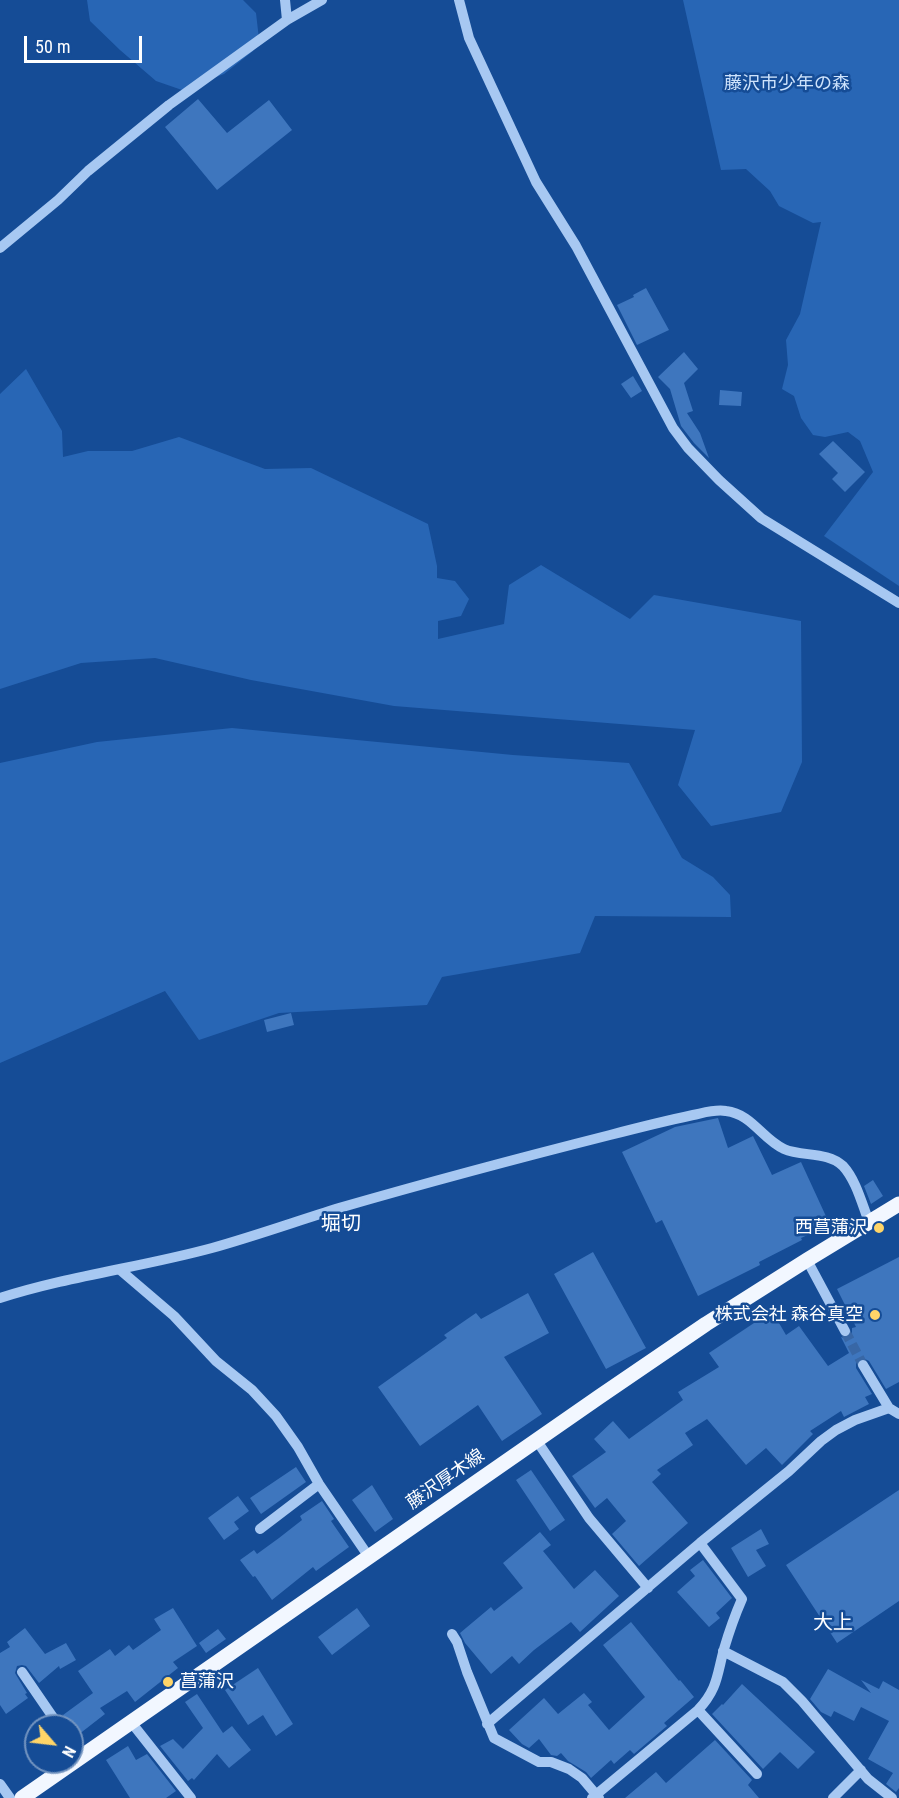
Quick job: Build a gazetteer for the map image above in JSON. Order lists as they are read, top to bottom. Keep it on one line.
{"streets":{"main road":["藤沢厚木線"]},"districts":["堀切","大上"],"parks":["藤沢市少年の森"],"places":["西菖蒲沢","株式会社 森谷真空","菖蒲沢"],"scale_bar":"50 m","north":"bottom right"}
